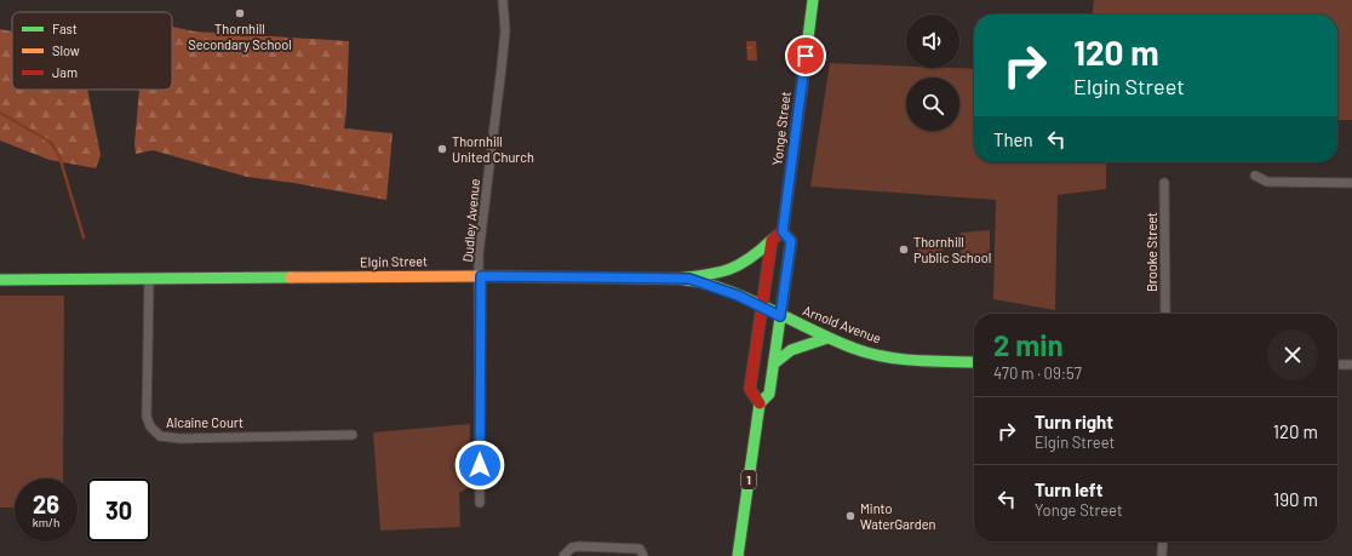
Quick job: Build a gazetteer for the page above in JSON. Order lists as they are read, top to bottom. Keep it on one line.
{"streets":{"street":["Yonge Street","Dudley Avenue","Brooke Street","Elgin Street","Arnold Avenue","Alcaine Court","1"]},"crossings":[["Yonge Street","Elgin Street"],["Yonge Street","Arnold Avenue"],["Dudley Avenue","Elgin Street"],["Elgin Street","Arnold Avenue"],["Elgin Street","Alcaine Court"]],"places":["Thornhill Secondary School","Thornhill United Church","Thornhill Public School","Minto WaterGarden"],"legend":["Fast","Slow","Jam"],"page":{"turn":["120 m","Elgin Street"],"then":"Then","heading":["2 min","470 m · 09:57"],"list":[{"name":"Turn right","note":"Elgin Street","value":"120 m"},{"name":"Turn left","note":"Yonge Street","value":"190 m"}],"speed":"26 km/h","limit":"30"}}
